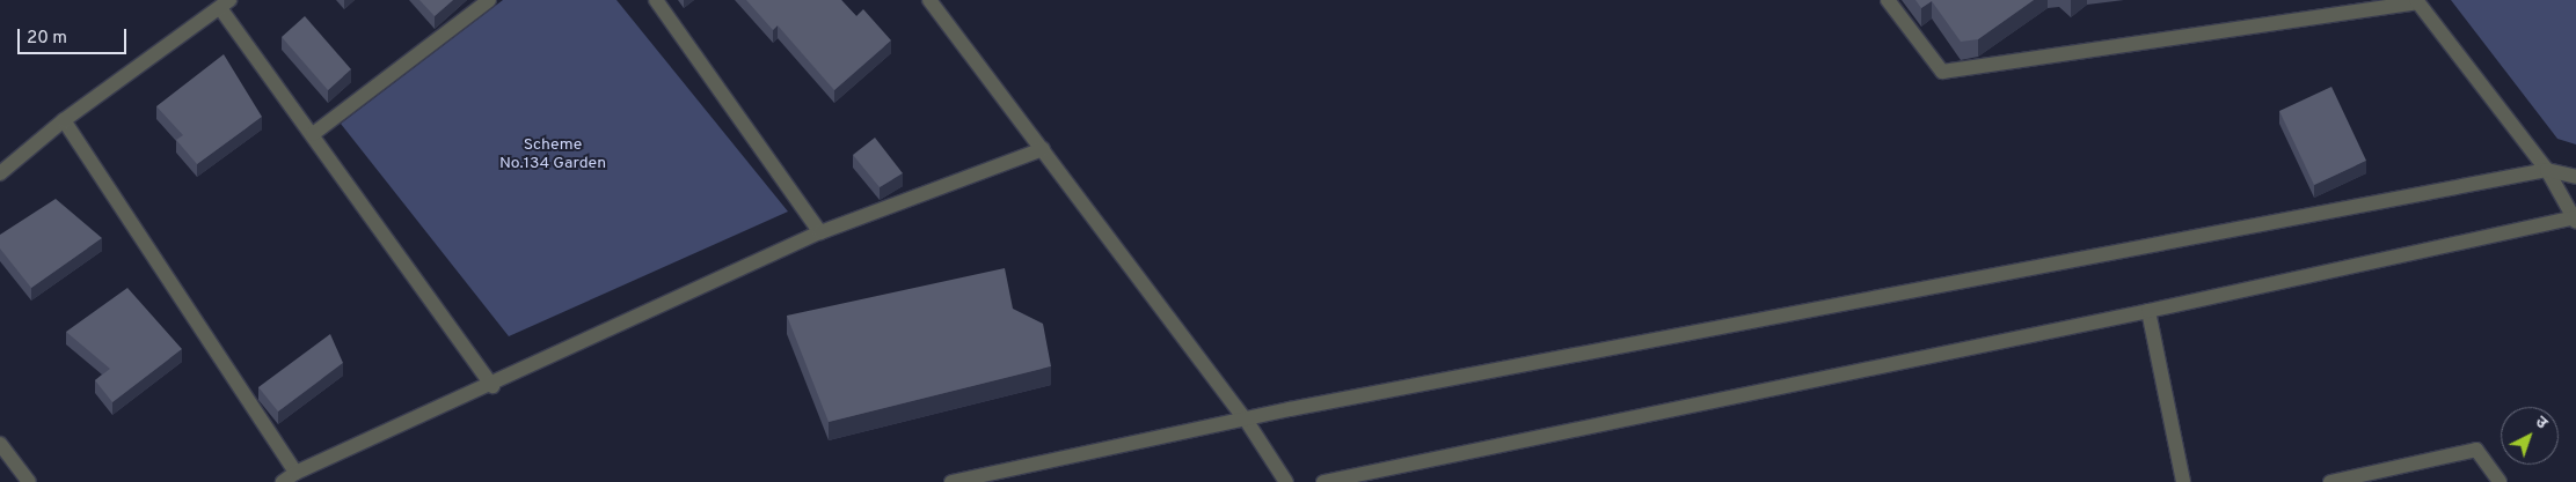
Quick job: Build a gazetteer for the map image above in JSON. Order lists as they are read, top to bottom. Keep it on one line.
{"parks":["Scheme No.134 Garden"],"scale_bar":"20 m","north":"top right"}
